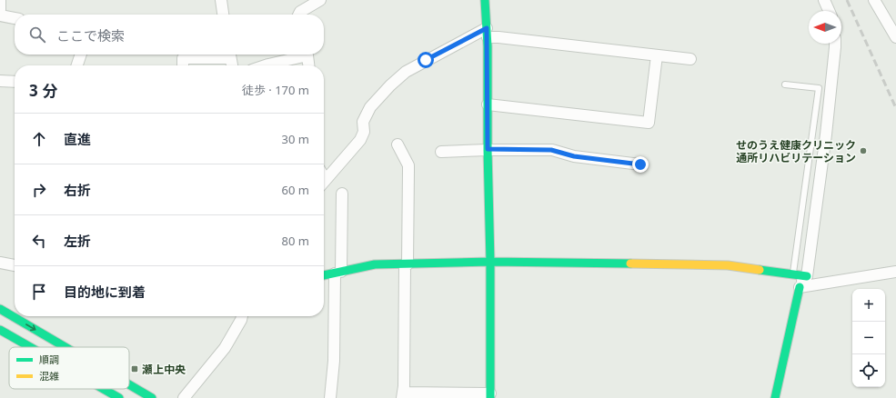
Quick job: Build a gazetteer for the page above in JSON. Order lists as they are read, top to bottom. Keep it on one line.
{"places":{"other":["せのうえ健康クリニック 通所リハビリテーション"],"transit":["瀬上中央"]},"legend":["順調","混雑"],"north":"left","page":{"search":"ここで検索","heading":["3 分","徒歩 · 170 m"],"list":[["直進","30 m"],["右折","60 m"],["左折","80 m"],"目的地に到着"],"map_buttons":["+","−"]}}
